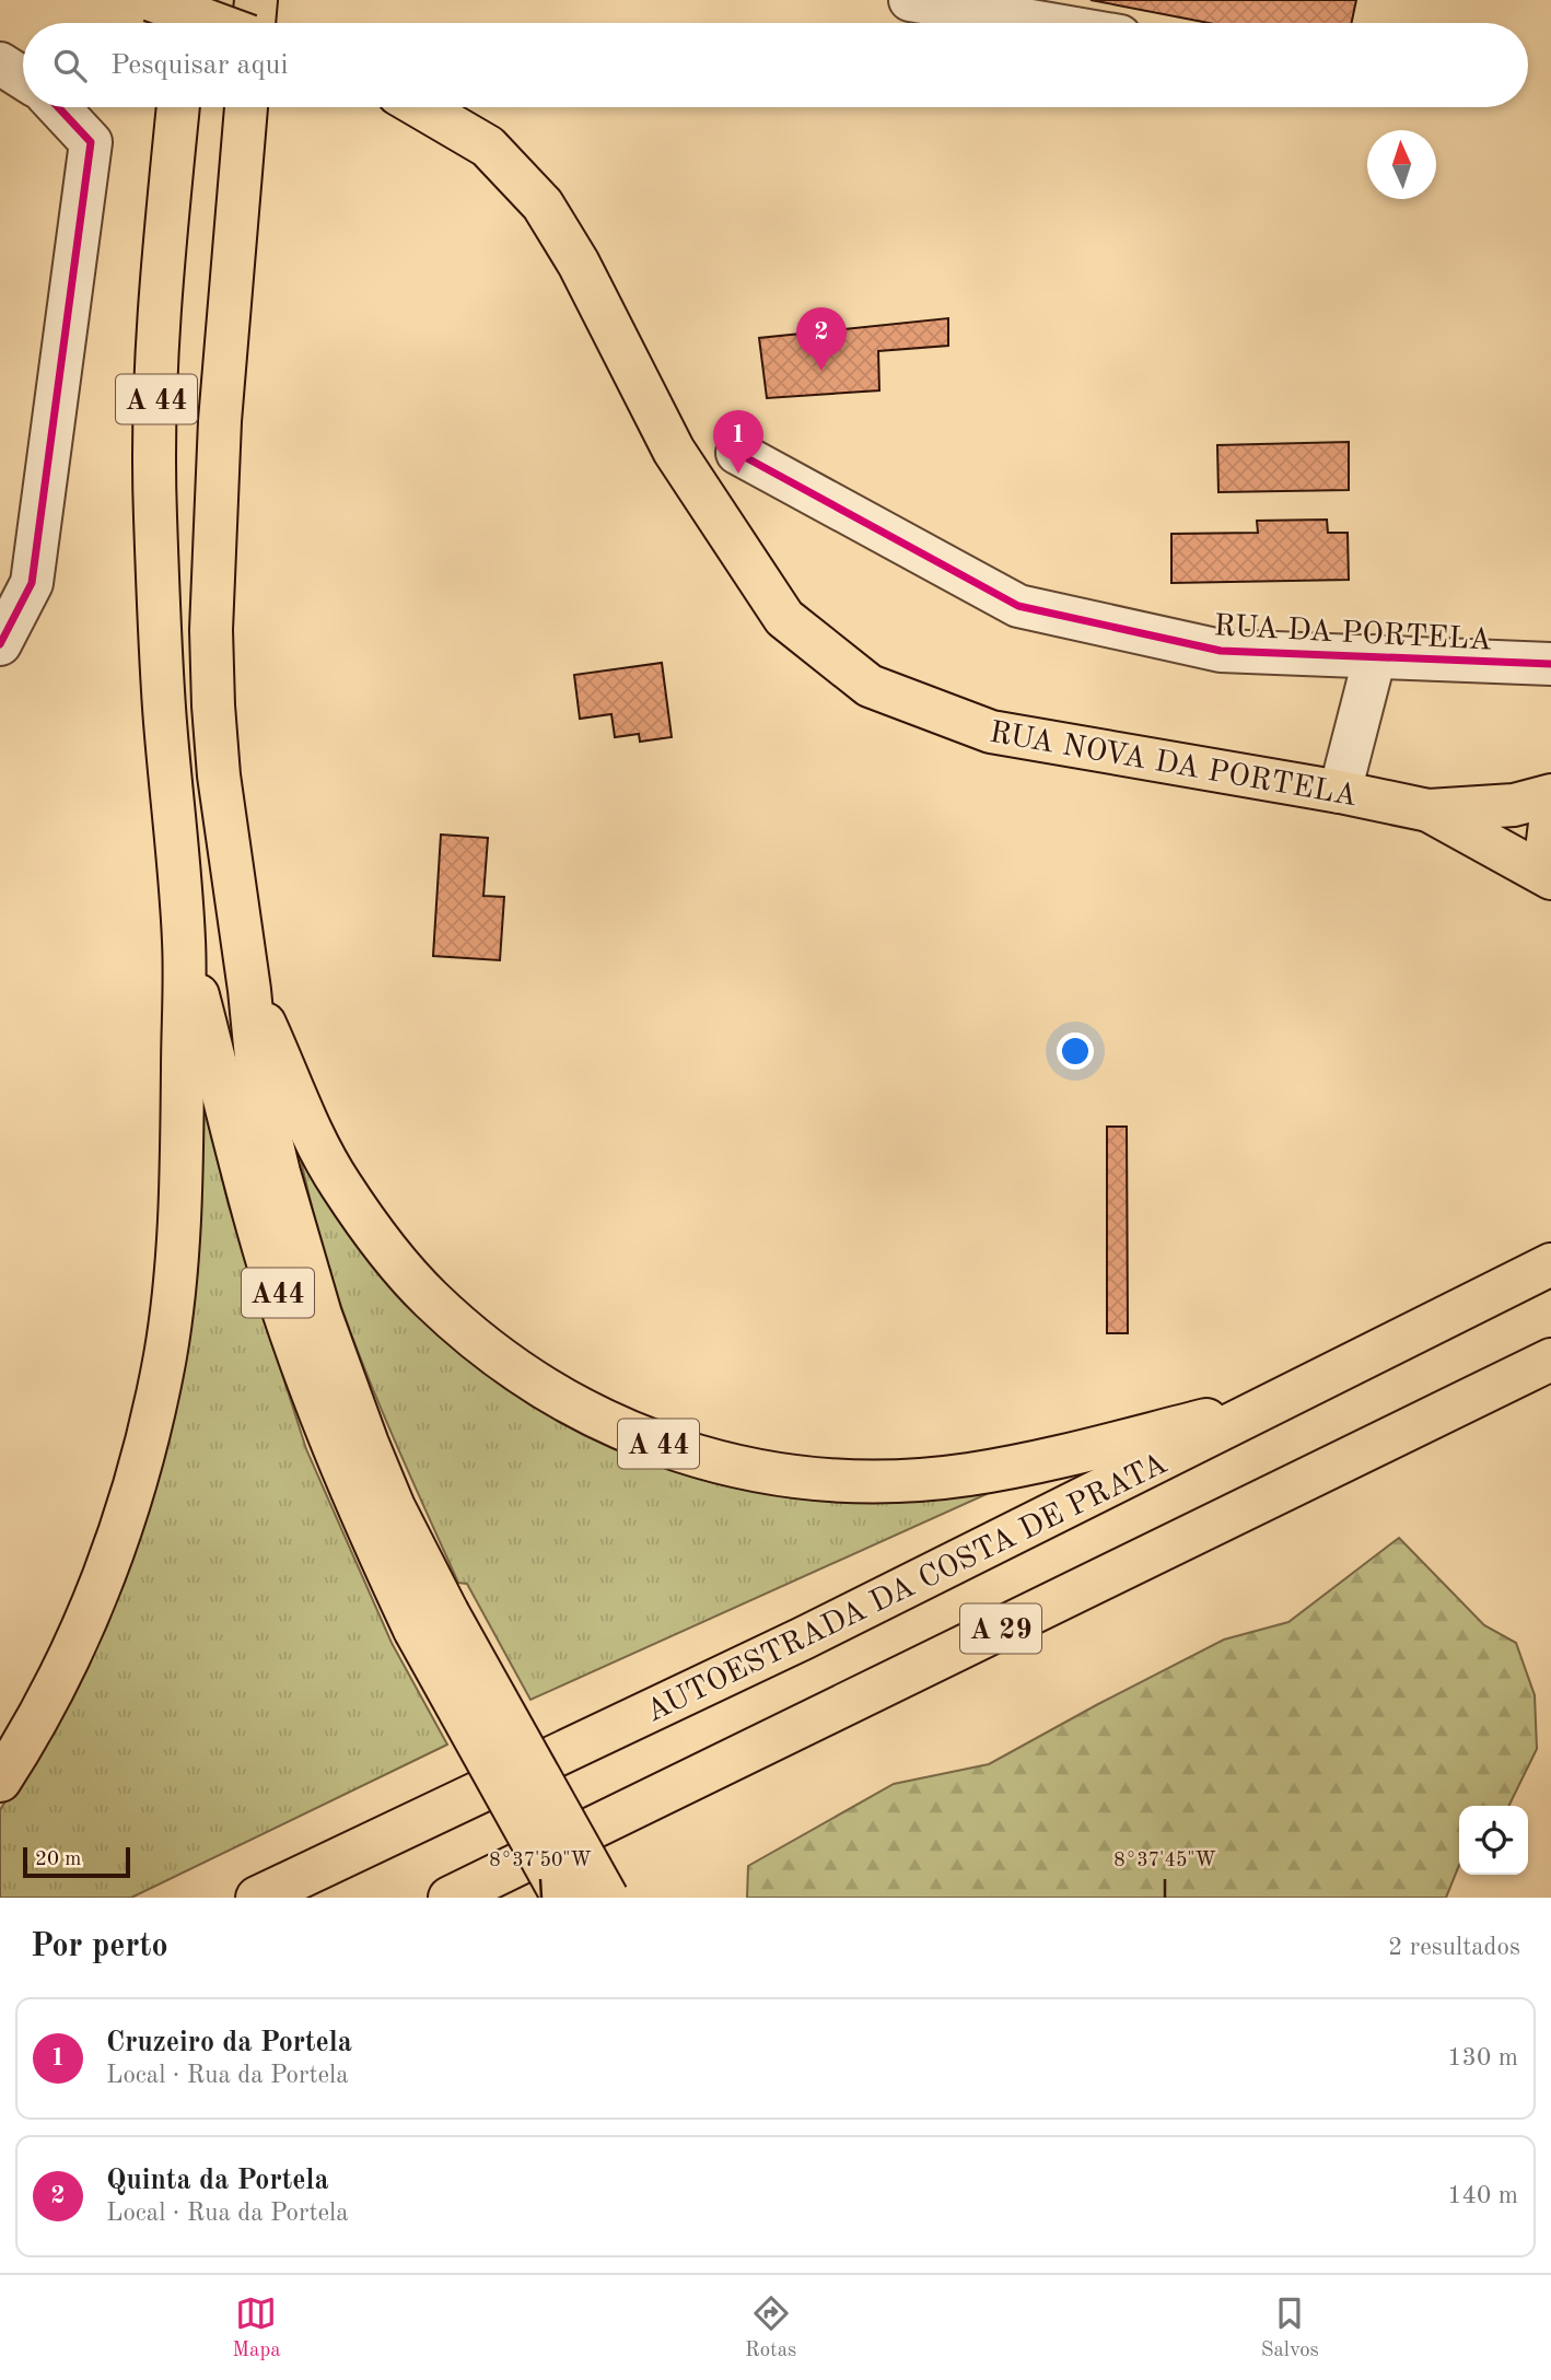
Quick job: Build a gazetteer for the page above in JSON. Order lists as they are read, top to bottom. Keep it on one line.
{"streets":{"main road":["A 44","RUA NOVA DA PORTELA","A44","AUTOESTRADA DA COSTA DE PRATA","A 29"],"street":["RUA DA PORTELA"]},"crossings":[["A 44","A44"],["A 44","AUTOESTRADA DA COSTA DE PRATA"],["RUA DA PORTELA","RUA NOVA DA PORTELA"]],"scale_bar":"20 m","north":"top","page":{"search":"Pesquisar aqui","pins":["2","1"],"scale":"20 m","heading":["Por perto","2 resultados"],"list":[{"mark":"1","name":"Cruzeiro da Portela","note":"Local · Rua da Portela","value":"130 m"},{"mark":"2","name":"Quinta da Portela","note":"Local · Rua da Portela","value":"140 m"}],"nav":["Mapa","Rotas","Salvos"]},"coordinates":["8°37'50\"W","8°37'45\"W"]}
